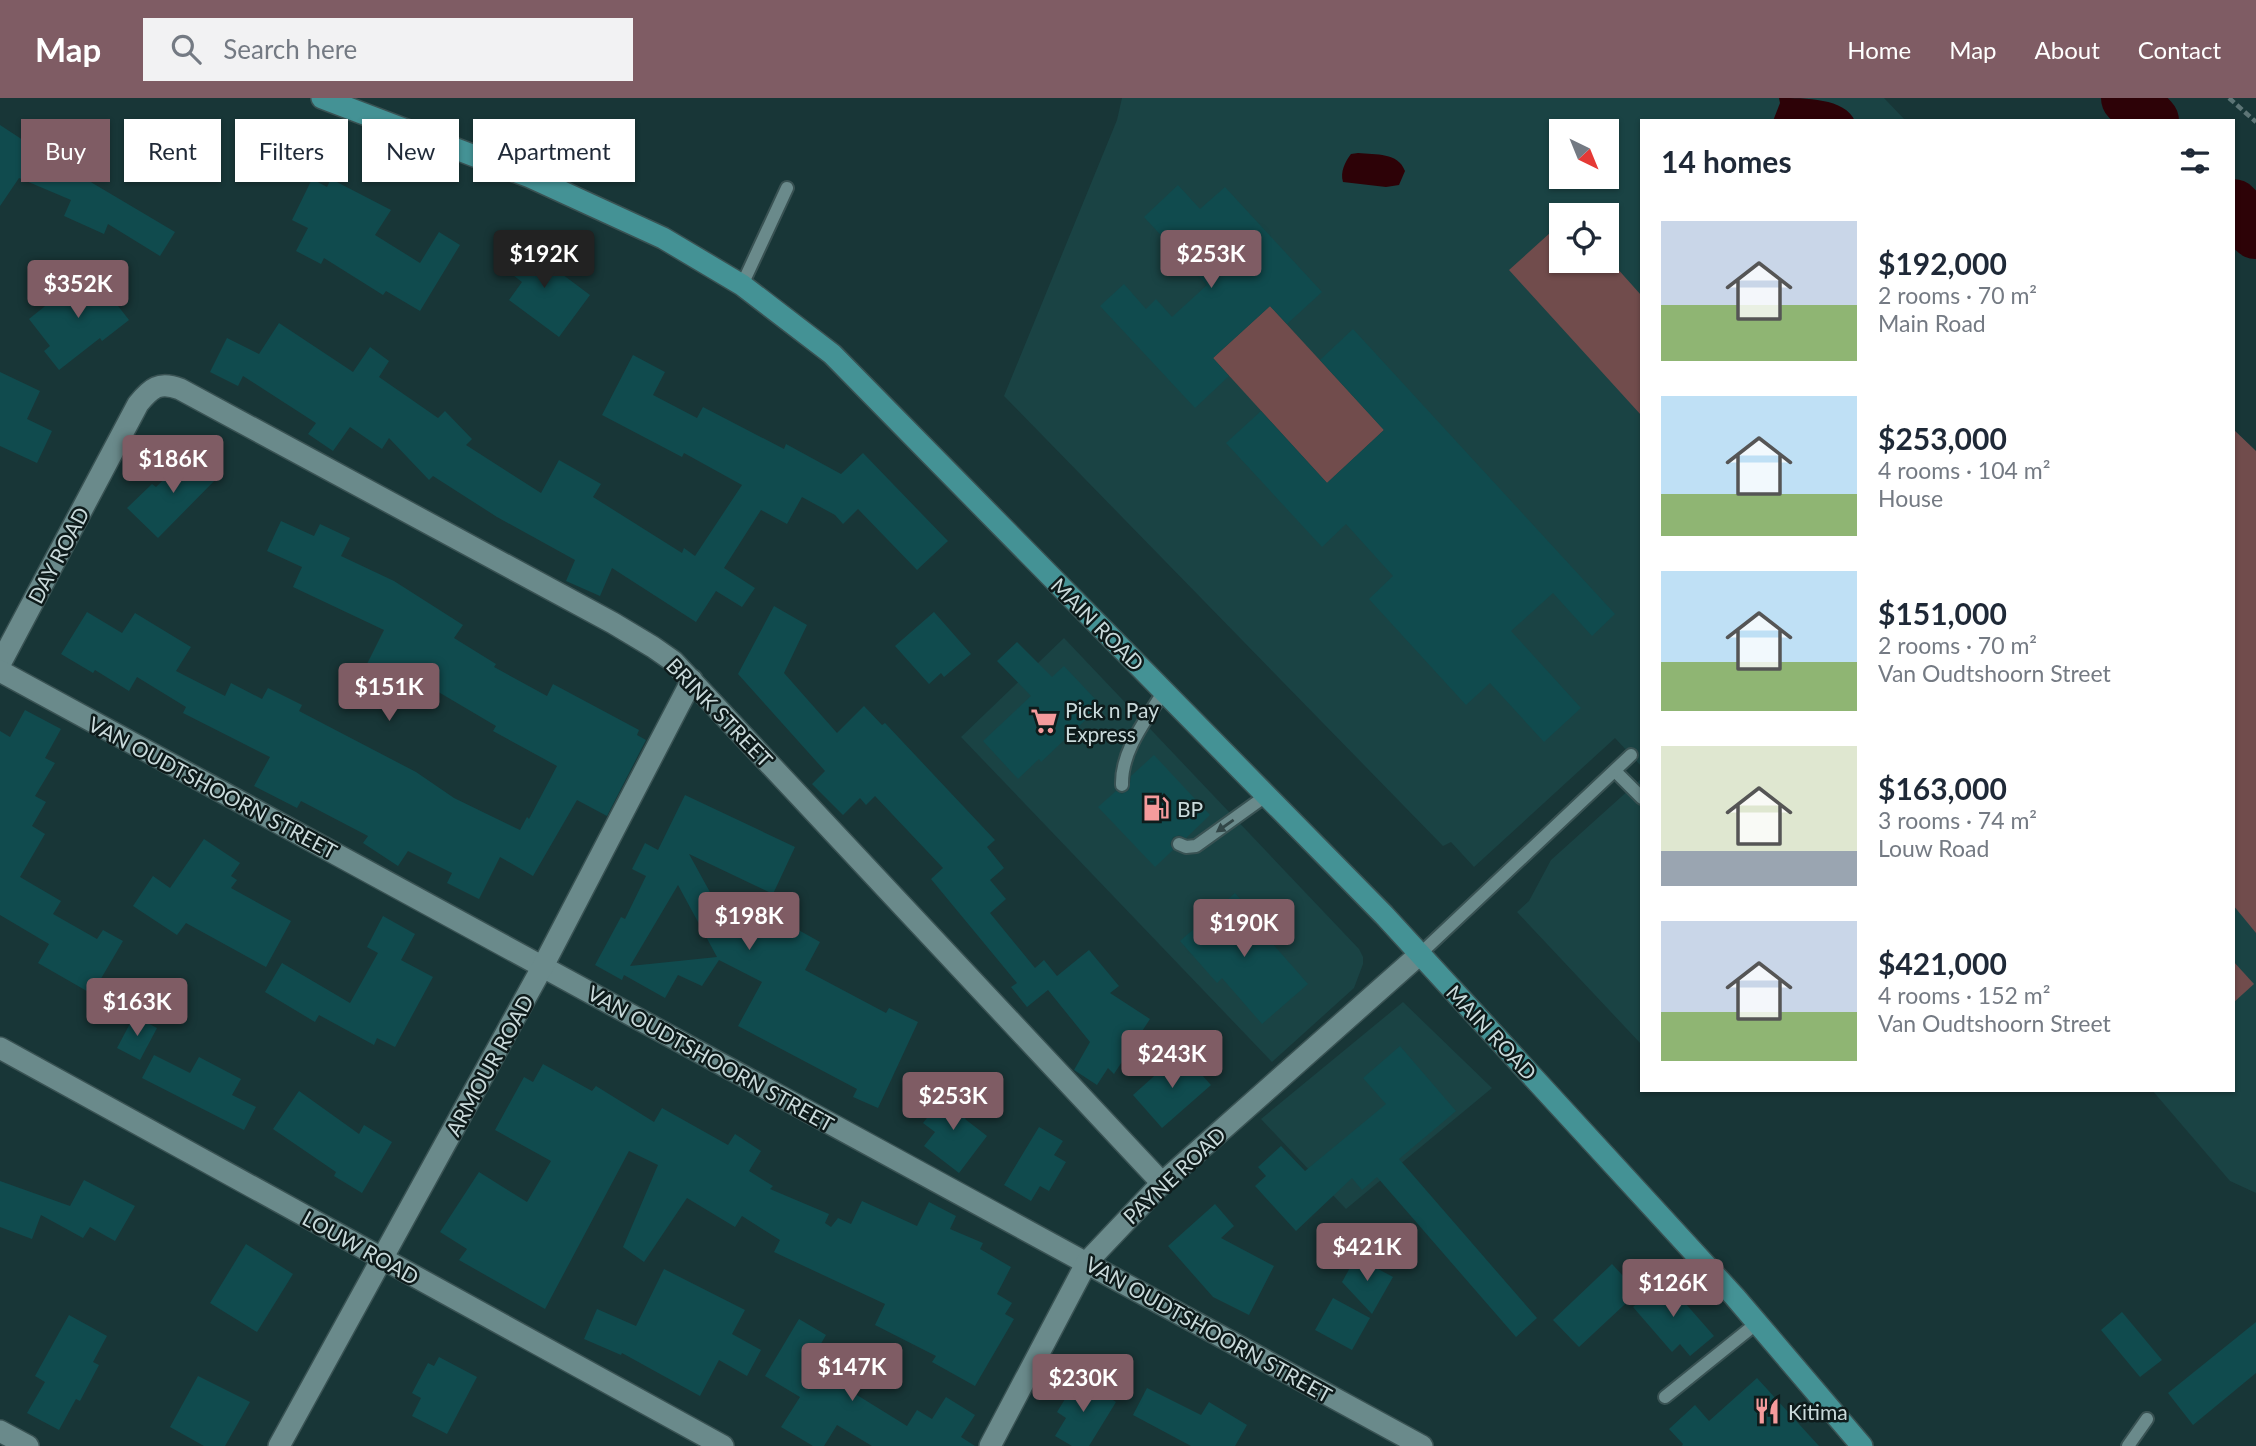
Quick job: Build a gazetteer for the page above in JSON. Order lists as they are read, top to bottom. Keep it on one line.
{"streets":{"main road":["MAIN ROAD"],"street":["DAY ROAD","BRINK STREET","VAN OUDTSHOORN STREET","ARMOUR ROAD","PAYNE ROAD","LOUW ROAD"]},"crossings":[["DAY ROAD","BRINK STREET"],["MAIN ROAD","PAYNE ROAD"],["BRINK STREET","ARMOUR ROAD"],["BRINK STREET","PAYNE ROAD"],["VAN OUDTSHOORN STREET","ARMOUR ROAD"],["VAN OUDTSHOORN STREET","PAYNE ROAD"],["ARMOUR ROAD","LOUW ROAD"]],"places":{"supermarket":["Pick n Pay Express"],"fuel station":["BP"],"restaurant":["Kitima"]},"north":"bottom right","page":{"header":"Map","search":"Search here","nav":["Home","Map","About","Contact"],"chip":["Buy","Rent","Filters","New","Apartment"],"heading":"14 homes","list":[{"name":"$192,000","note":"2 rooms · 70 m² · Main Road"},{"name":"$253,000","note":"4 rooms · 104 m² · House"},{"name":"$151,000","note":"2 rooms · 70 m² · Van Oudtshoorn Street"},{"name":"$163,000","note":"3 rooms · 74 m² · Louw Road"},{"name":"$421,000","note":"4 rooms · 152 m² · Van Oudtshoorn Street"}],"price":["$192K","$253K","$352K","$186K","$151K","$198K","$190K","$163K","$243K","$253K","$421K","$126K","$147K","$230K"]}}
